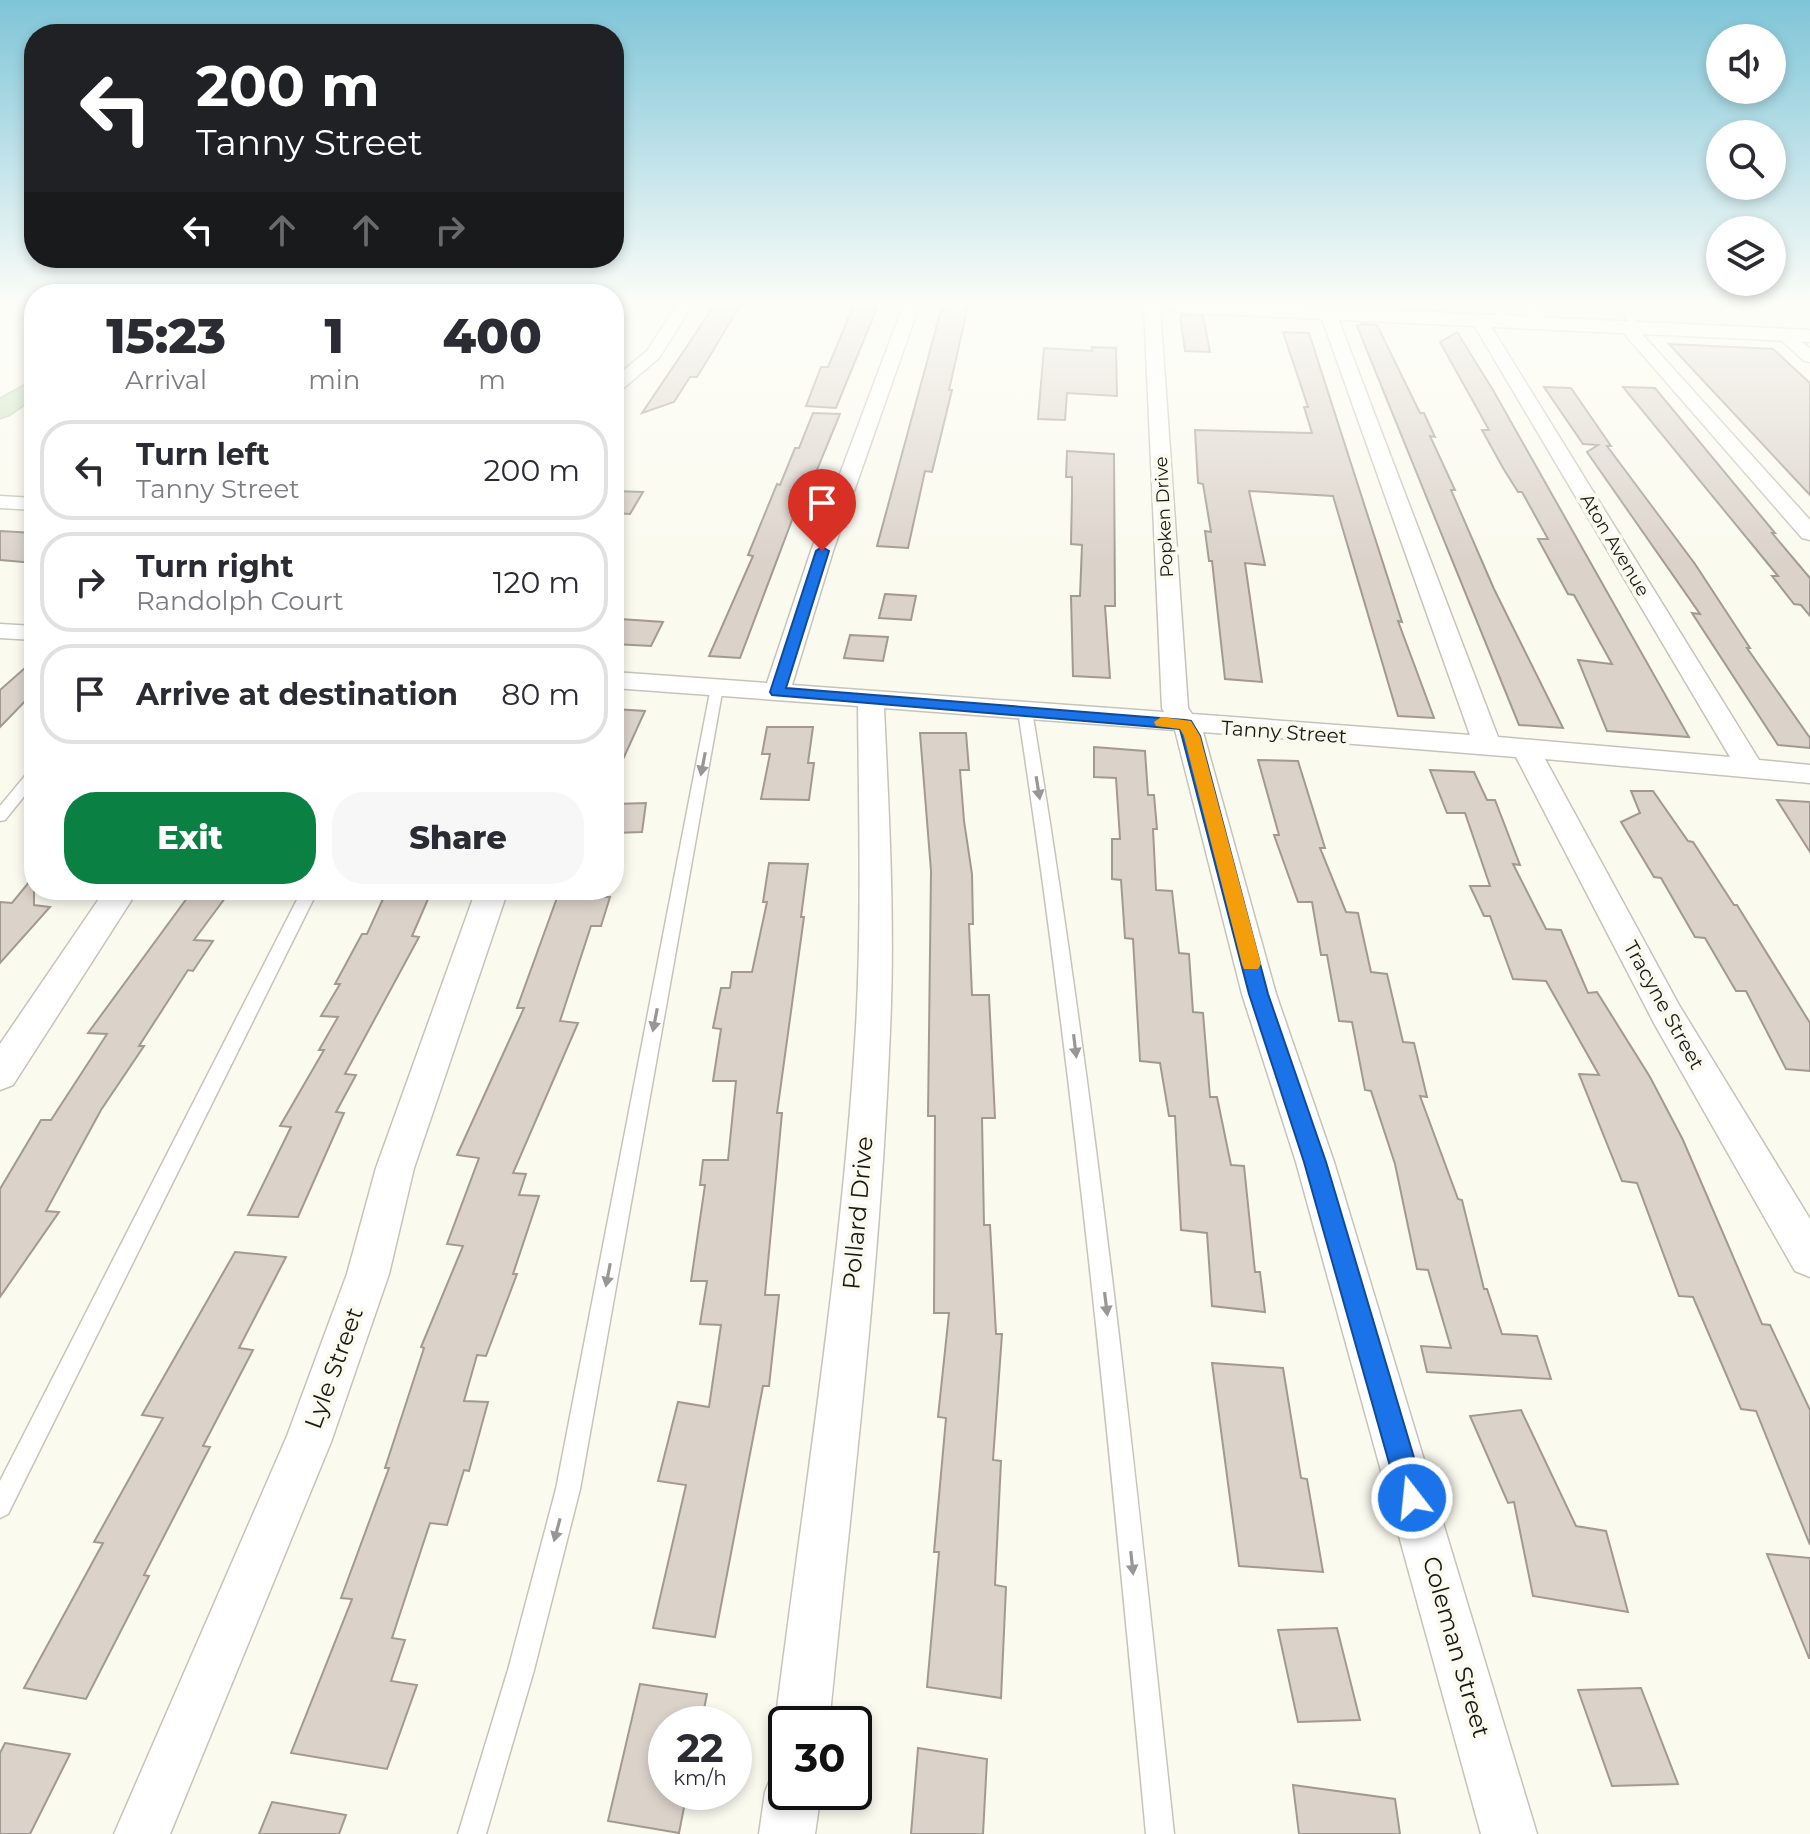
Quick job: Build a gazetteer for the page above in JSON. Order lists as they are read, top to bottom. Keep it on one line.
{"streets":{"street":["Popken Drive","Aton Avenue","Tanny Street","Tracyne Street","Pollard Drive","Lyle Street","Coleman Street"]},"crossings":[["Popken Drive","Tanny Street"],["Popken Drive","Coleman Street"],["Aton Avenue","Tanny Street"],["Tanny Street","Tracyne Street"],["Tanny Street","Pollard Drive"],["Tanny Street","Coleman Street"]],"page":{"turn":["200 m","Tanny Street"],"eta":["15:23","Arrival","1","min","400","m"],"list":[{"name":"Turn left","note":"Tanny Street","value":"200 m"},{"name":"Turn right","note":"Randolph Court","value":"120 m"},{"name":"Arrive at destination","value":"80 m"}],"buttons":["Exit","Share"],"speed":"22 km/h","limit":"30"}}
